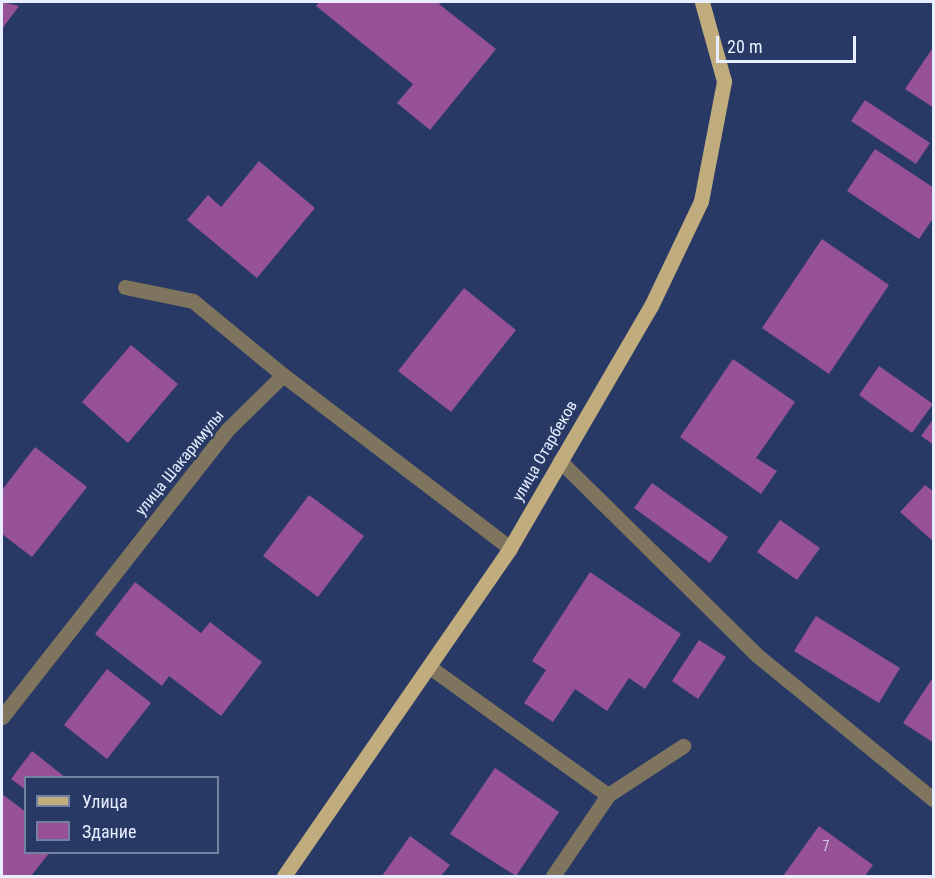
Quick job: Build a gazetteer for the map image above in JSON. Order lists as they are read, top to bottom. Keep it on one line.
{"streets":{"main road":["улица Отарбеков"],"street":["улица Шакаримулы"]},"house_numbers":["7"],"legend":["Улица","Здание"],"scale_bar":"20 m"}
